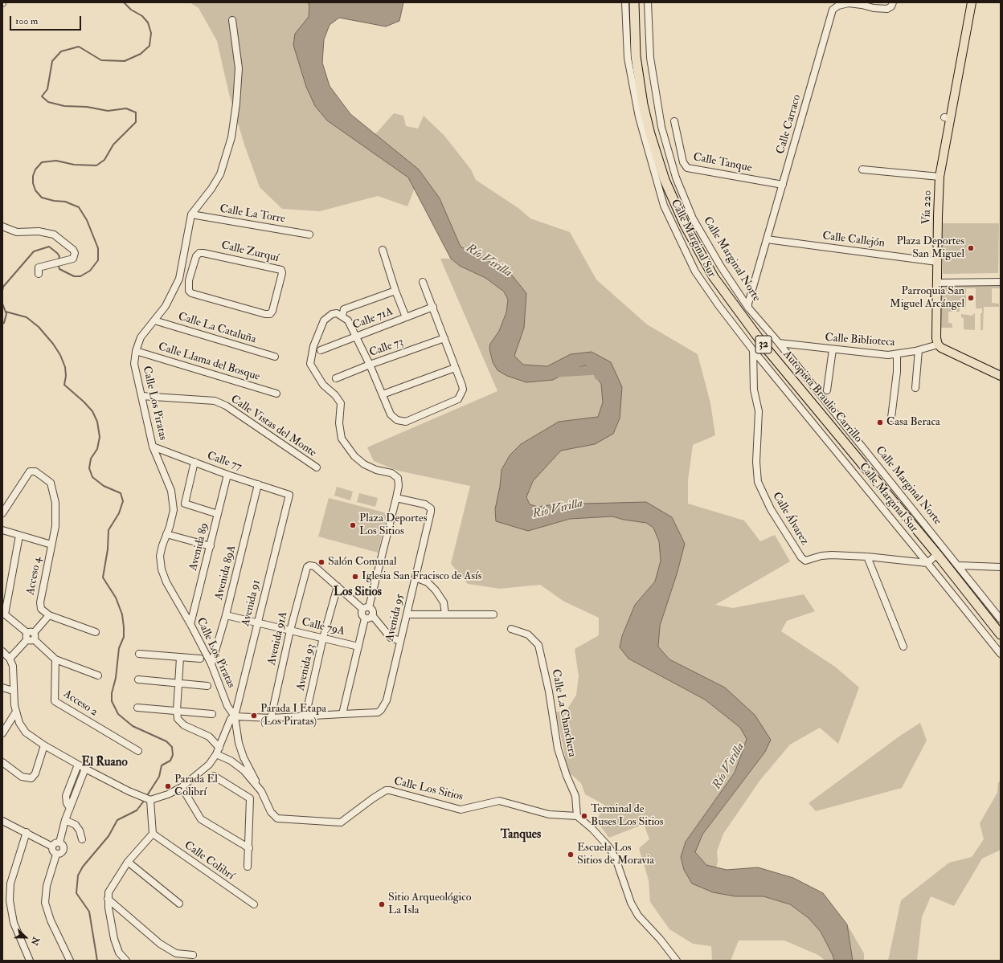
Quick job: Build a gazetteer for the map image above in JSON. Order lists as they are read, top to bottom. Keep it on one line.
{"streets":{"highway":["32","Autopista Braulio Carrillo"],"main road":["Vía 220"],"street":["Calle Carraco","Calle Tanque","Calle La Torre","Calle Marginal Sur","Calle Callejón","Calle Zurquí","Calle Marginal Norte","Calle 71A","Calle La Cataluña","Calle Biblioteca","Calle 73","Calle Llama del Bosque","Calle Los Piratas","Calle Vistas del Monte","Calle 77","Calle Álvarez","Avenida 89","Avenida 89A","Acceso 4","Avenida 91","Avenida 95","Calle 79A","Avenida 91A","Avenida 93","Acceso 2","Calle La Chanchera","Calle Los Sitios","Calle Colibrí"]},"crossings":[["Calle Carraco","Calle Tanque"],["Calle Carraco","Calle Callejón"],["Calle Carraco","Calle Marginal Norte"],["Vía 220","Calle Callejón"],["Vía 220","Calle Biblioteca"],["Calle La Torre","Calle Los Piratas"],["Calle Marginal Sur","Autopista Braulio Carrillo"],["Calle Marginal Sur","Calle Álvarez"],["Calle Marginal Norte","Calle Biblioteca"],["Calle La Cataluña","Calle Los Piratas"],["Calle Llama del Bosque","Calle Los Piratas"],["Calle Los Piratas","Calle Vistas del Monte"],["Calle Los Piratas","Calle 77"],["Calle Los Piratas","Avenida 89"],["Calle Los Piratas","Avenida 89A"],["Calle Los Piratas","Avenida 91"],["Calle Los Piratas","Avenida 95"],["Calle 77","Avenida 89"],["Calle 77","Avenida 89A"],["Calle 77","Avenida 91"],["Avenida 89A","Calle 79A"],["Avenida 91","Avenida 95"],["Avenida 91","Calle 79A"],["Avenida 95","Avenida 91A"],["Avenida 95","Avenida 93"],["Calle 79A","Avenida 91A"],["Calle 79A","Avenida 93"],["Avenida 91A","Avenida 93"],["Calle La Chanchera","Calle Los Sitios"]],"districts":["Los Sitios","El Ruano","Tanques"],"water":["Río Virilla"],"places":["Plaza Deportes San Miguel","Parroquia San Miguel Arcángel","Casa Beraca","Plaza Deportes Los Sitios","Salón Comunal","Iglesia San Fracisco de Asís","Parada I Etapa (Los Piratas)","Parada El Colibrí","Terminal de Buses Los Sitios","Escuela Los Sitios de Moravia","Sitio Arqueológico La Isla"],"scale_bar":"100 m","north":"right"}
